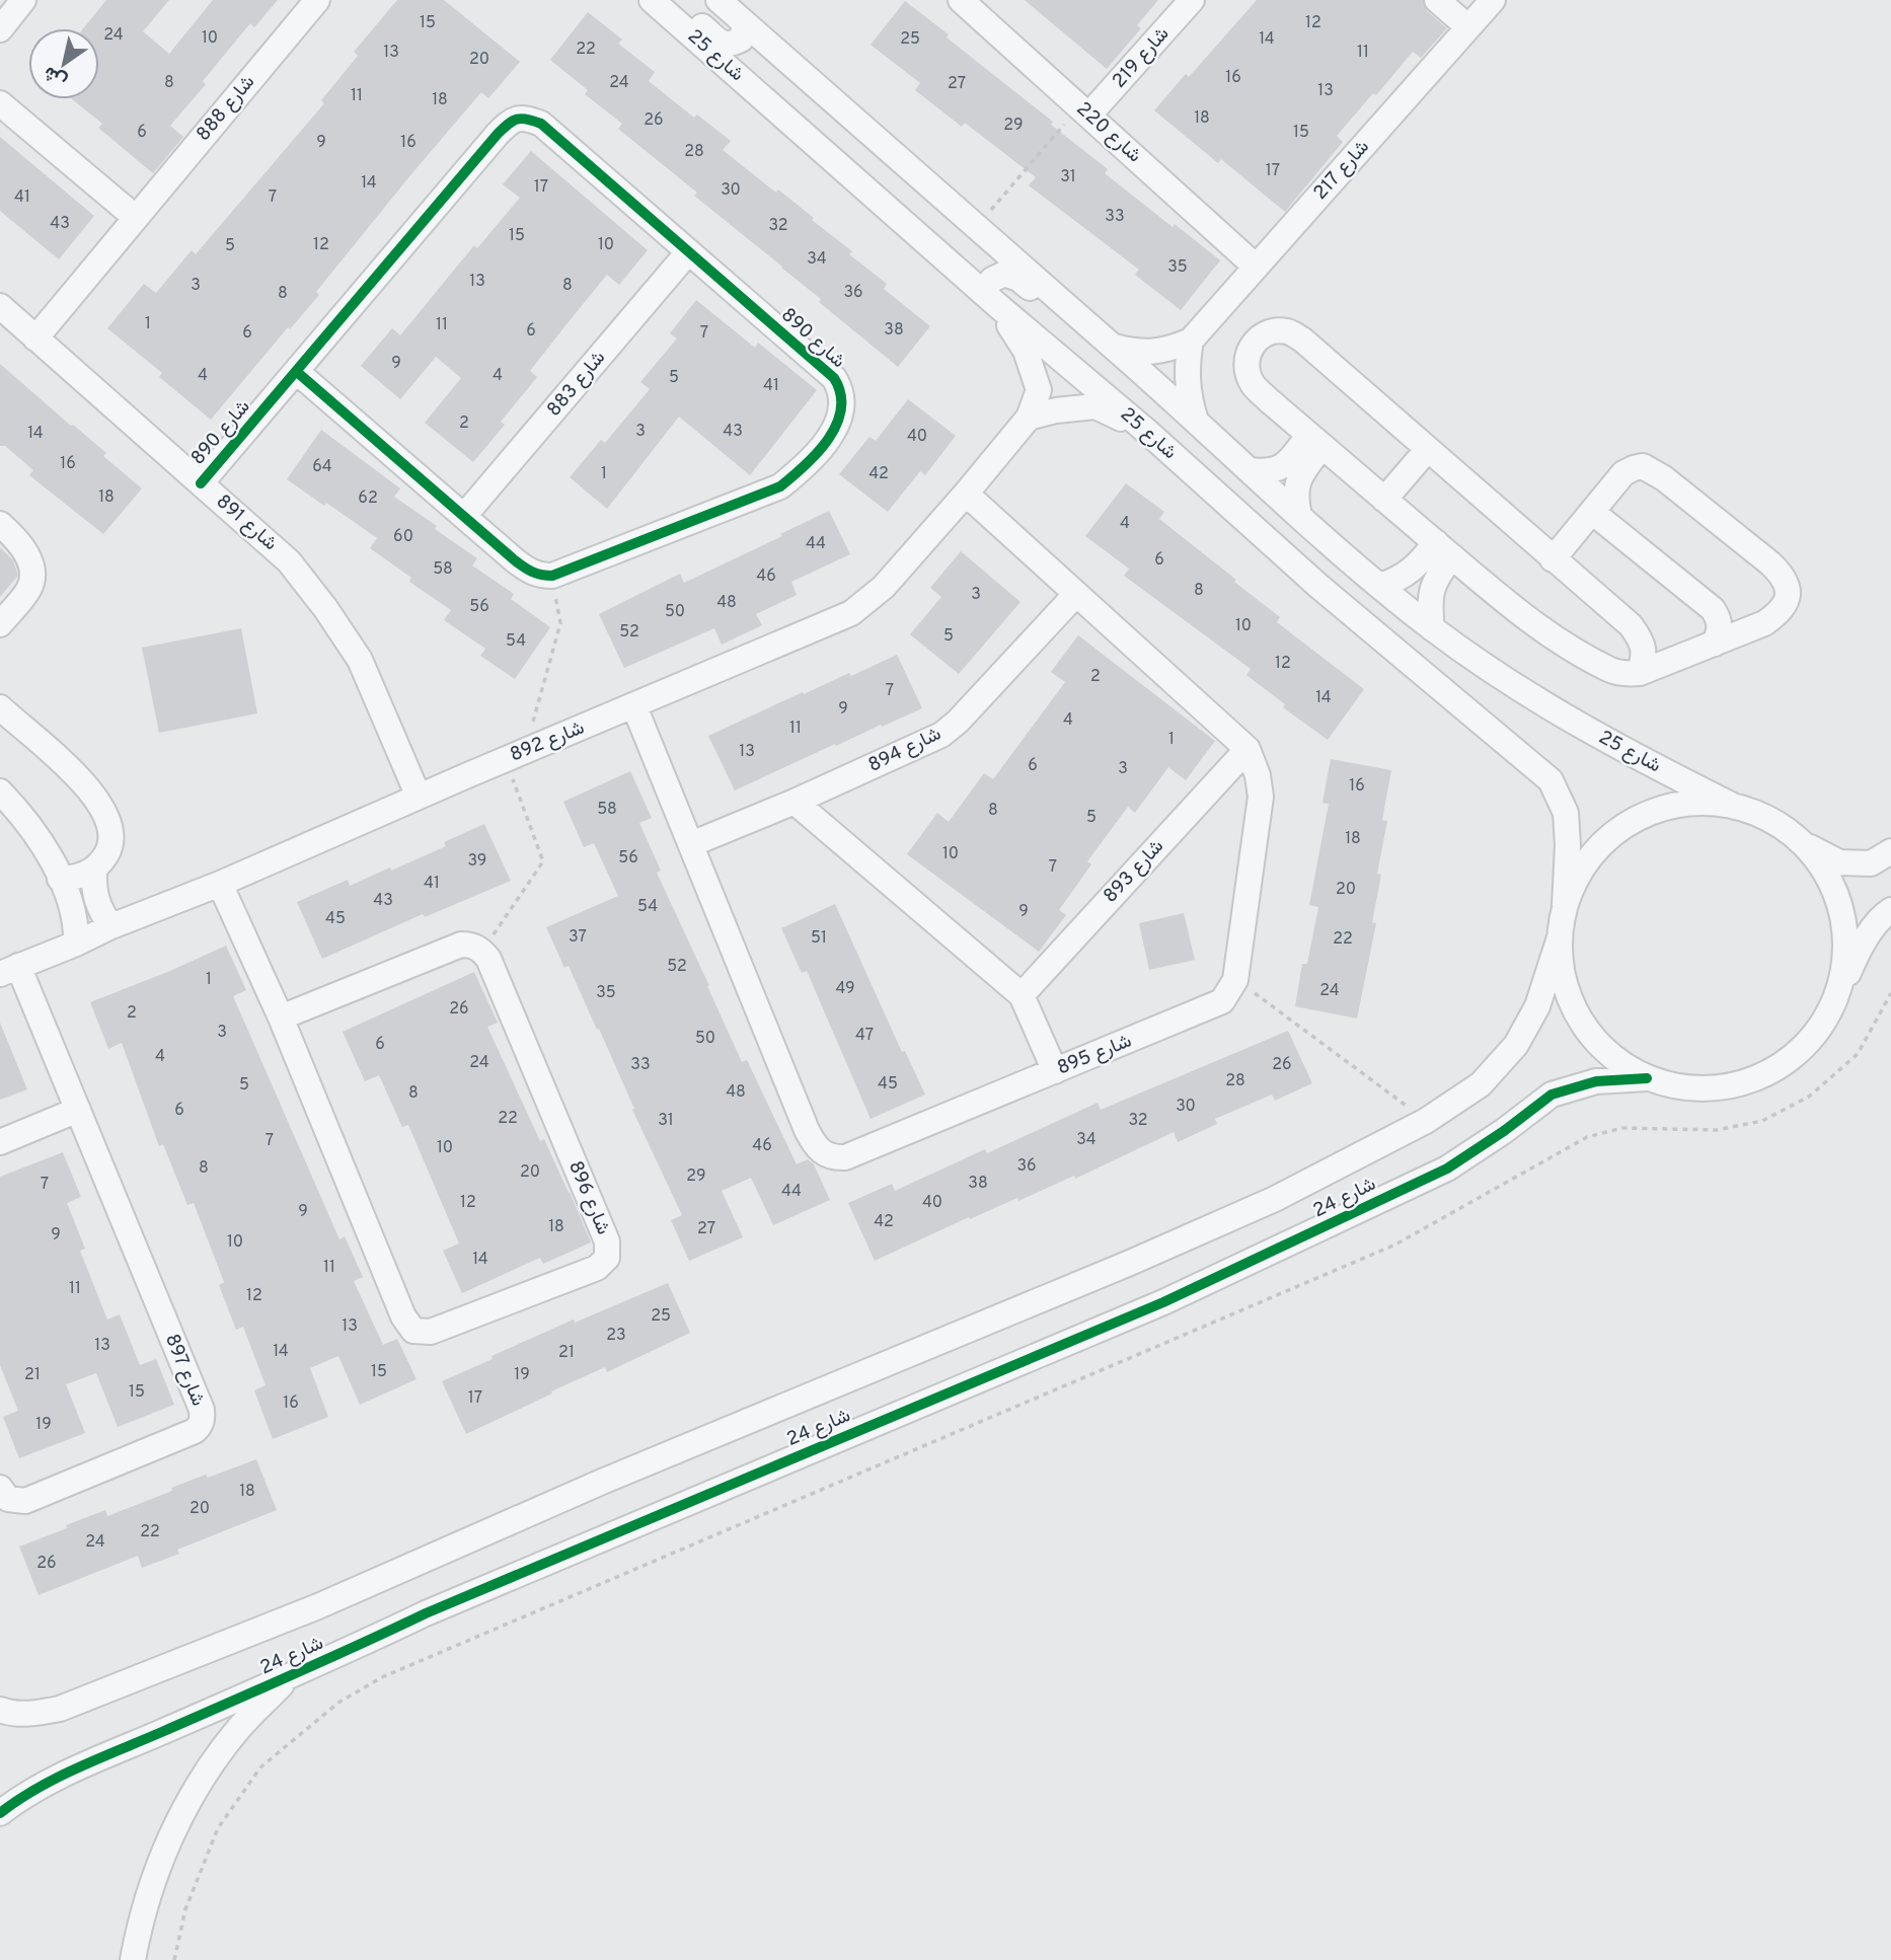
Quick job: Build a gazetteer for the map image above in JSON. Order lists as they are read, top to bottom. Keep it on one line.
{"streets":{"street":["شارع 25","شارع 219","شارع 888","شارع 220","شارع 217","شارع 890","شارع 883","شارع 891","شارع 892","شارع 894","شارع 893","شارع 895","شارع 896","شارع 24","شارع 897"]},"crossings":[["شارع 25","شارع 892"],["شارع 219","شارع 220"],["شارع 888","شارع 891"],["شارع 220","شارع 217"],["شارع 890","شارع 883"],["شارع 890","شارع 891"],["شارع 891","شارع 892"],["شارع 892","شارع 895"],["شارع 892","شارع 896"],["شارع 892","شارع 897"],["شارع 894","شارع 895"]],"house_numbers":["15","12","24","10","25","14","22","13","11","20","16","8","24","27","13","11","18","18","26","29","6","15","9","16","28","17","31","14","17","30","41","7","33","43","32","15","12","10","5","34","35","13","3","8","36","8","1","11","38","6","6","7","9","4","4","5","41","2","3","43","14","40","16","64","1","42","18","62","4","60","44","6","58","46","8","3","48","56","50","10","52","5","54","12","2","7","14","9","4","11","1","13","6","3","16","58","8","5","18","10","56","39","7","41","20","43","54","9","45","37","51","22","52","1","49","24","35","26","2","3","47","50","6","4","24","33","26","28","45","5","48","8","30","6","22","31","32","34","7","46","10","36","8","20","29","38","7","44","12","40","9","42","18","27","9","10","14","11","11","12","25","13","23","13","14","21","15","21","19","15","17","16","19","18","20","22","24","26"],"north":"bottom left"}
